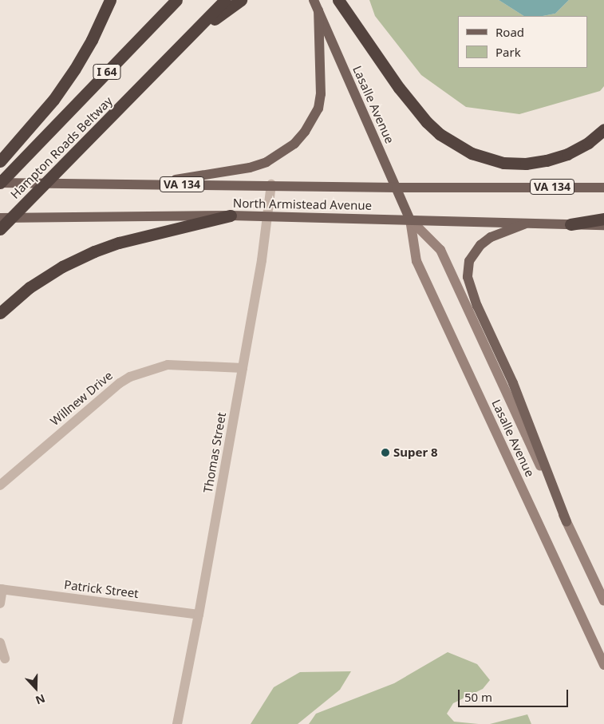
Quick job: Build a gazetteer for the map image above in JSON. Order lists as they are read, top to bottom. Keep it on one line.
{"streets":{"highway":["I 64","Hampton Roads Beltway"],"main road":["Lasalle Avenue","VA 134","North Armistead Avenue"],"street":["Willnew Drive","Thomas Street","Patrick Street"]},"crossings":[["Lasalle Avenue","North Armistead Avenue"],["Hampton Roads Beltway","North Armistead Avenue"],["North Armistead Avenue","Thomas Street"],["Willnew Drive","Thomas Street"],["Thomas Street","Patrick Street"]],"places":["Super 8"],"legend":["Road","Park"],"scale_bar":"50 m","north":"bottom"}
